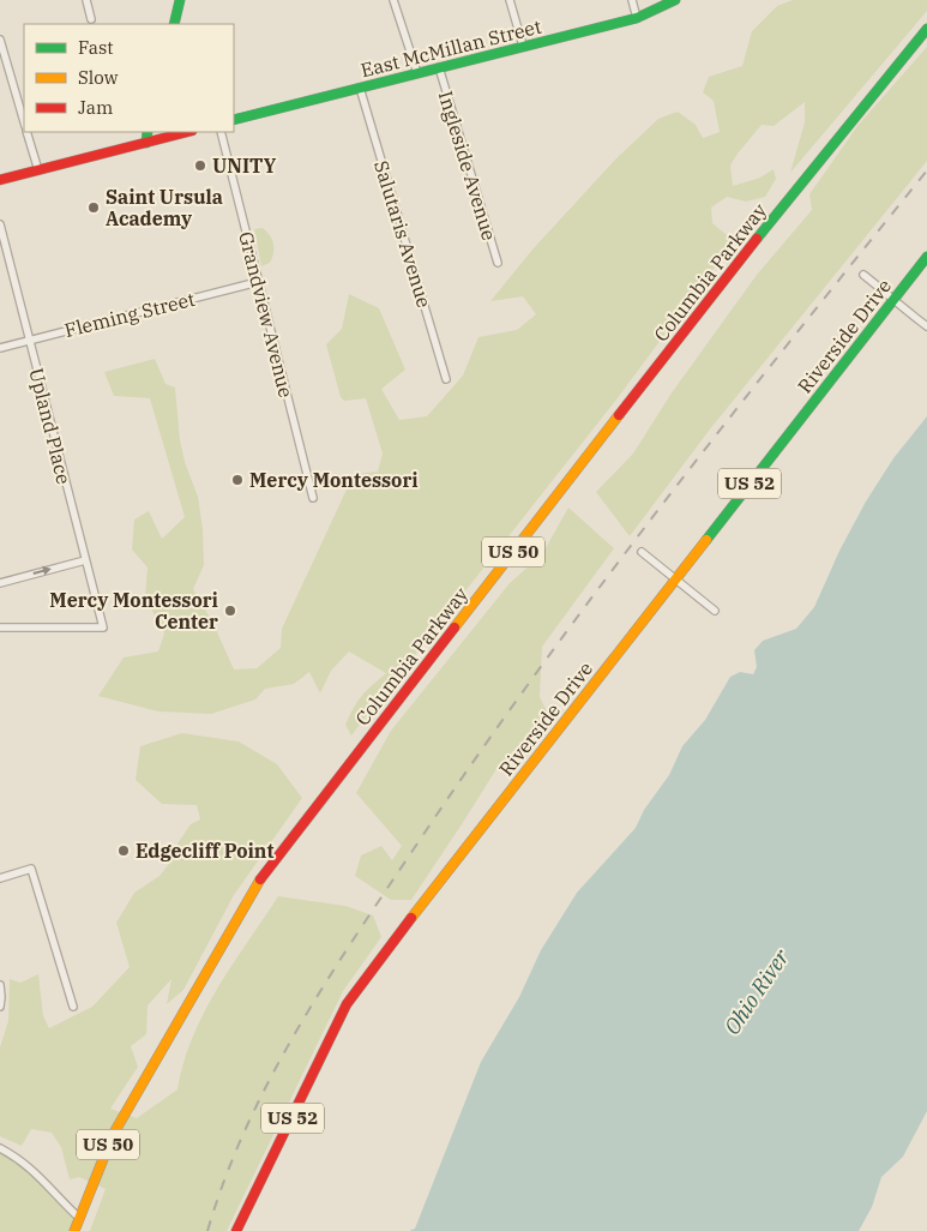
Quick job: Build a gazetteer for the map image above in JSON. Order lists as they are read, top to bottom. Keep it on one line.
{"streets":{"main road":["East McMillan Street","Columbia Parkway","Riverside Drive","US 52","US 50"],"street":["Ingleside Avenue","Salutaris Avenue","Fleming Street","Grandview Avenue","Upland Place"]},"crossings":[["East McMillan Street","Ingleside Avenue"],["East McMillan Street","Salutaris Avenue"],["Fleming Street","Grandview Avenue"],["Fleming Street","Upland Place"]],"water":["Ohio River"],"places":["UNITY","Saint Ursula Academy","Mercy Montessori","Mercy Montessori Center","Edgecliff Point"],"legend":["Fast","Slow","Jam"]}
